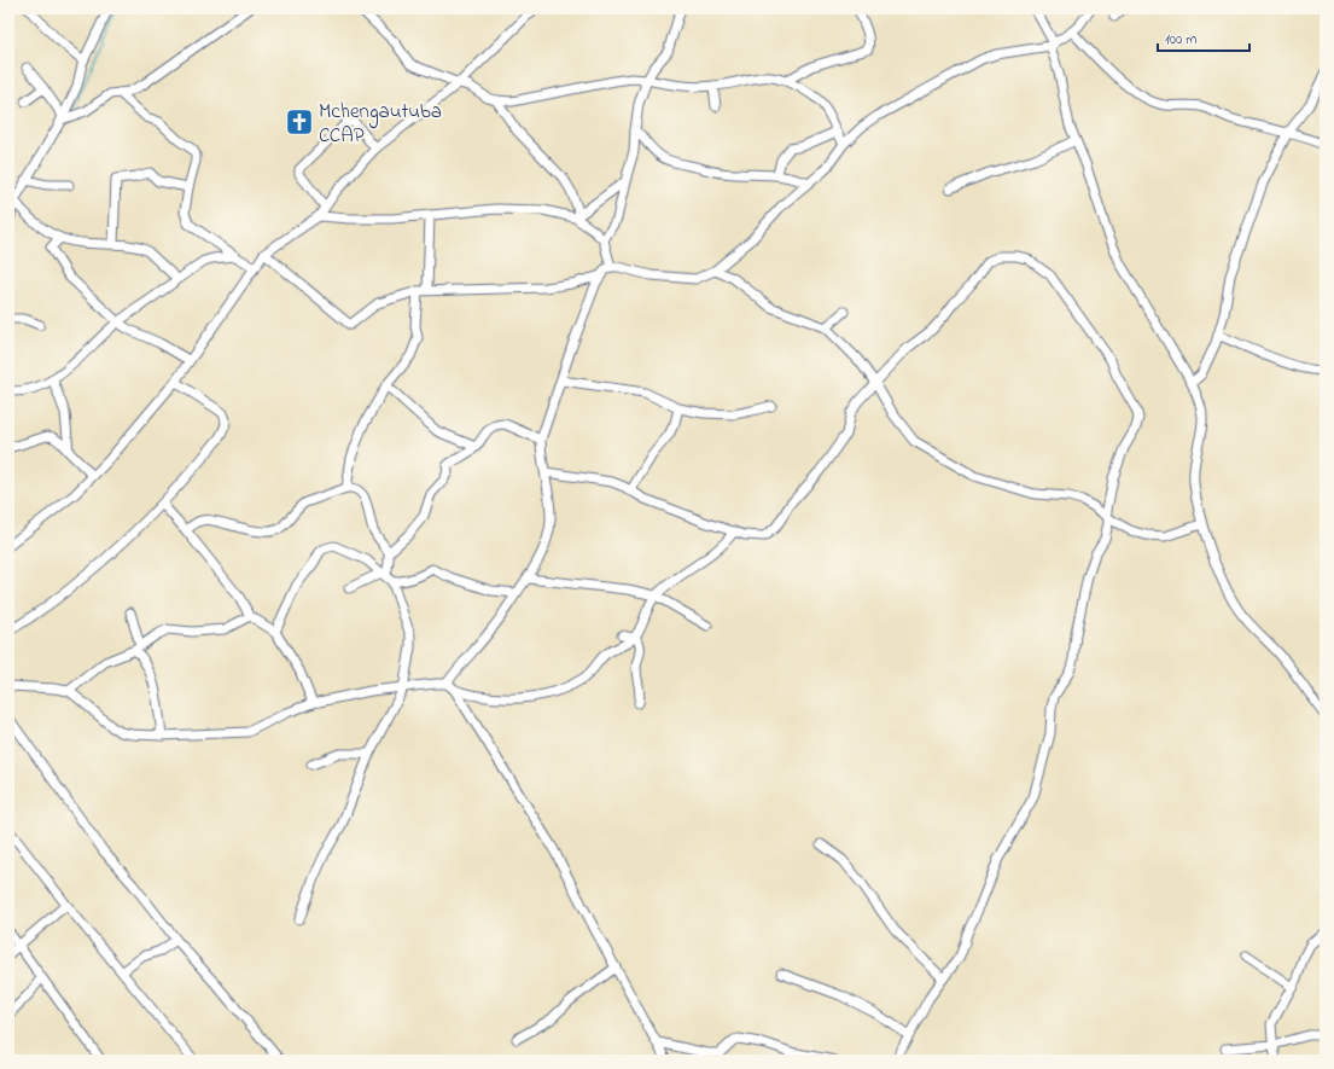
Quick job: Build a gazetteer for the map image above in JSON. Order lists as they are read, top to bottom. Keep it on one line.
{"places":{"church":["Mchengautuba CCAP"]},"scale_bar":"100 m"}
